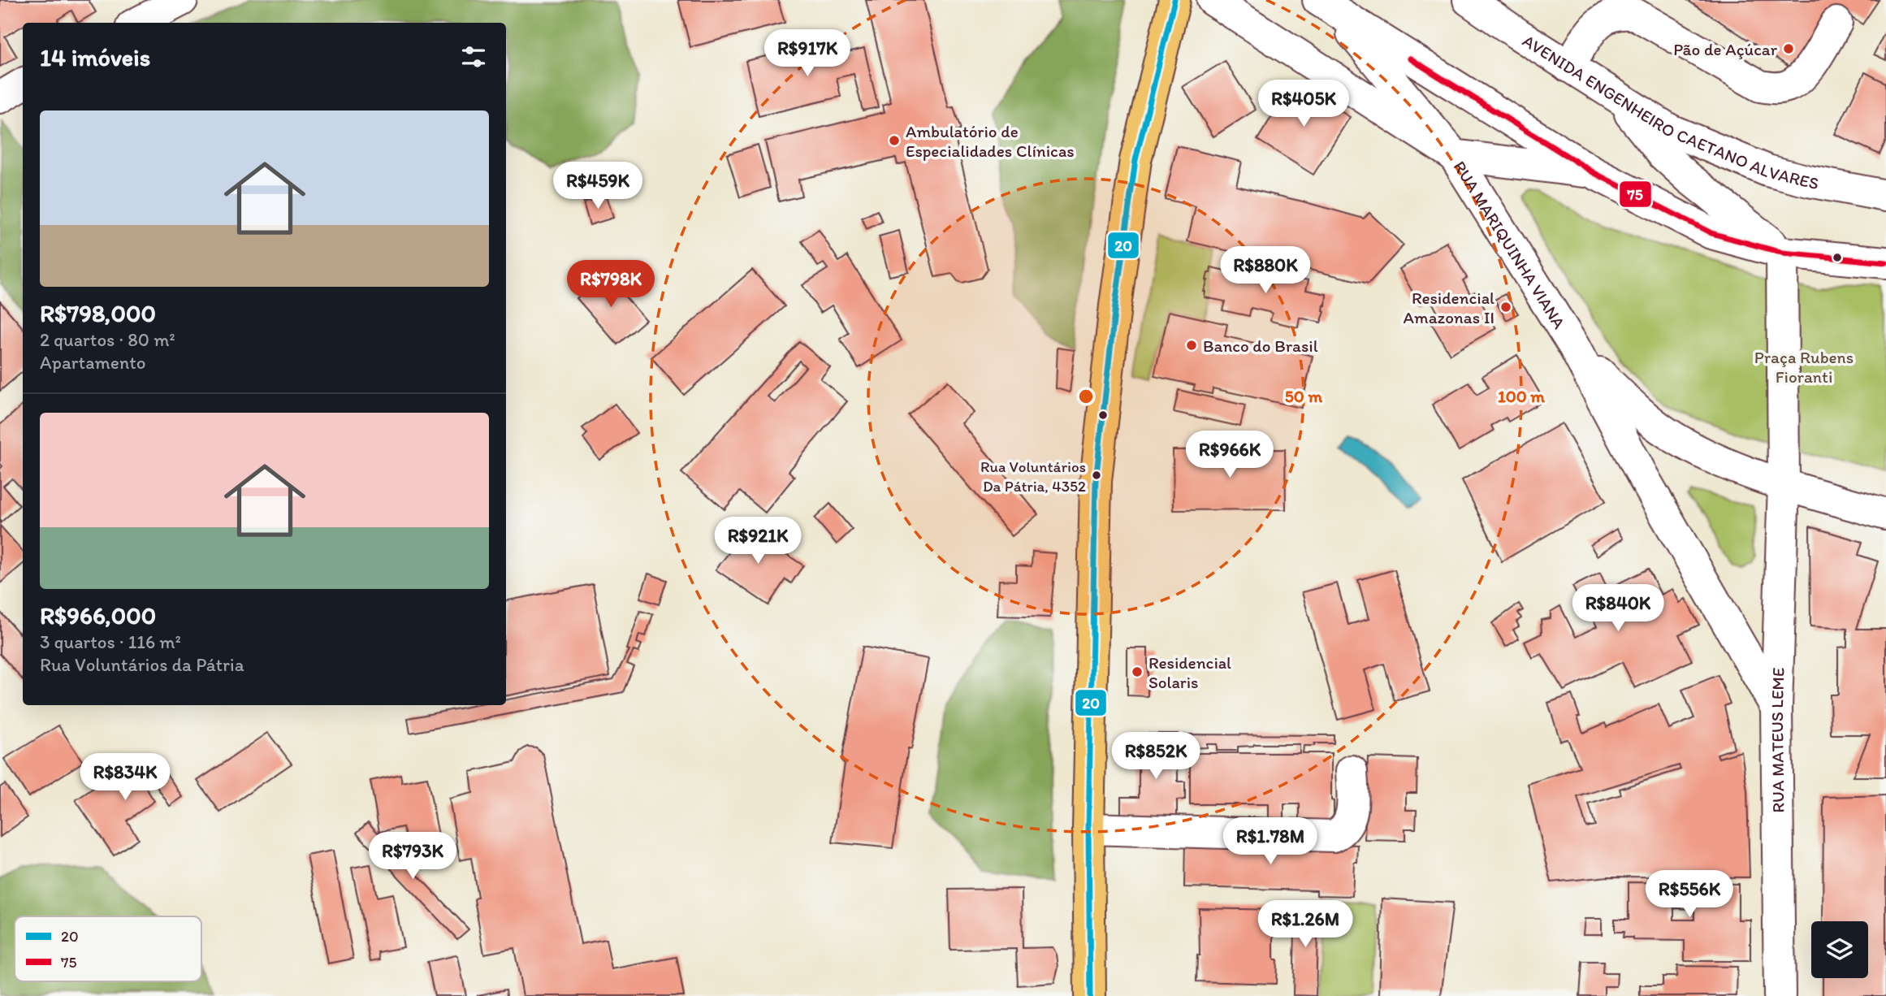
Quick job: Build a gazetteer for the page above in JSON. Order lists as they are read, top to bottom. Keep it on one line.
{"streets":{"street":["AVENIDA ENGENHEIRO CAETANO ALVARES","RUA MARIQUINHA VIANA","RUA MATEUS LEME"]},"crossings":[["RUA MARIQUINHA VIANA","RUA MATEUS LEME"]],"parks":["Praça Rubens Fioranti"],"places":["Pão de Açúcar","Ambulatório de Especialidades Clínicas","Residencial Amazonas II","Banco do Brasil","Rua Voluntários Da Pátria, 4352","Residencial Solaris"],"lines":["transit line 20","transit line 75"],"legend":["20","75"],"page":{"heading":"14 imóveis","price":["R$917K","R$405K","R$459K","R$880K","R$798K","R$966K","R$921K","R$840K","R$852K","R$834K","R$1.78M","R$793K","R$556K","R$1.26M"],"list":[{"name":"R$798,000","note":"2 quartos · 80 m² · Apartamento"},{"name":"R$966,000","note":"3 quartos · 116 m² · Rua Voluntários da Pátria"}]},"rings":["50 m","100 m"]}
